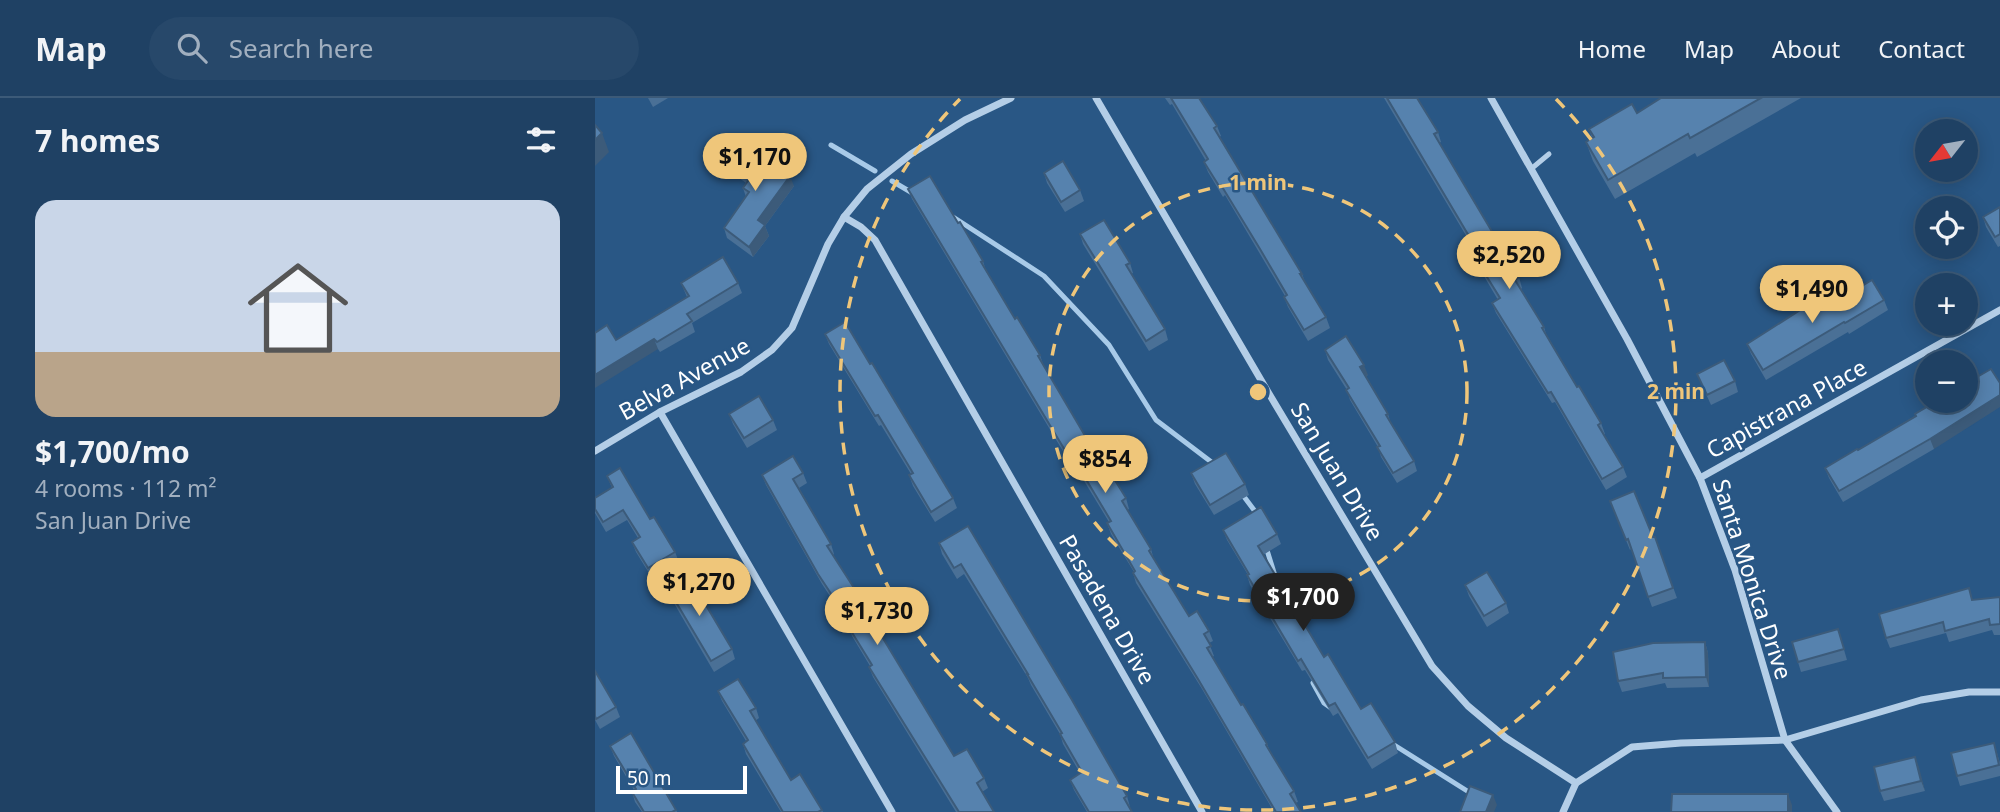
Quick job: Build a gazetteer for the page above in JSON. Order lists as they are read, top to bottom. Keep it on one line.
{"streets":{"street":["Belva Avenue","Capistrana Place","San Juan Drive","Santa Monica Drive","Pasadena Drive"]},"crossings":[["Belva Avenue","Pasadena Drive"],["Capistrana Place","Santa Monica Drive"]],"scale_bar":"50 m","north":"bottom left","page":{"header":"Map","search":"Search here","nav":["Home","Map","About","Contact"],"heading":"7 homes","map_buttons":["+","−"],"price":["$1,170","$2,520","$1,490","$854","$1,270","$1,700","$1,730"],"list":[{"name":"$1,700/mo","note":"4 rooms · 112 m² · San Juan Drive"}],"scale":"50 m"},"rings":["1 min","2 min"]}
